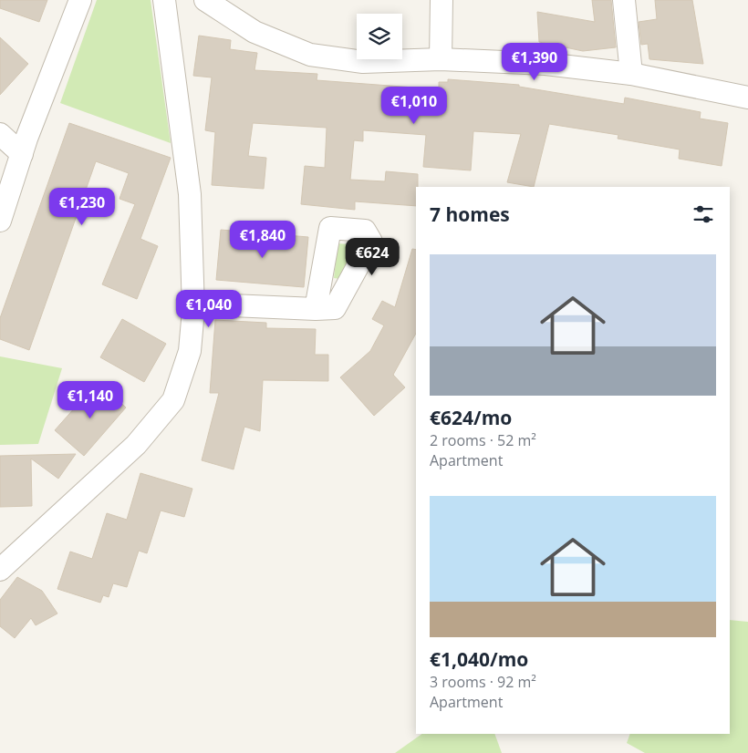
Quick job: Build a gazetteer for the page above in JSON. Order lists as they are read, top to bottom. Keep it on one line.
{"page":{"price":["€1,390","€1,010","€1,230","€1,840","€624","€1,040","€1,140"],"heading":"7 homes","list":[{"name":"€624/mo","note":"2 rooms · 52 m² · Apartment"},{"name":"€1,040/mo","note":"3 rooms · 92 m² · Apartment"}]}}
